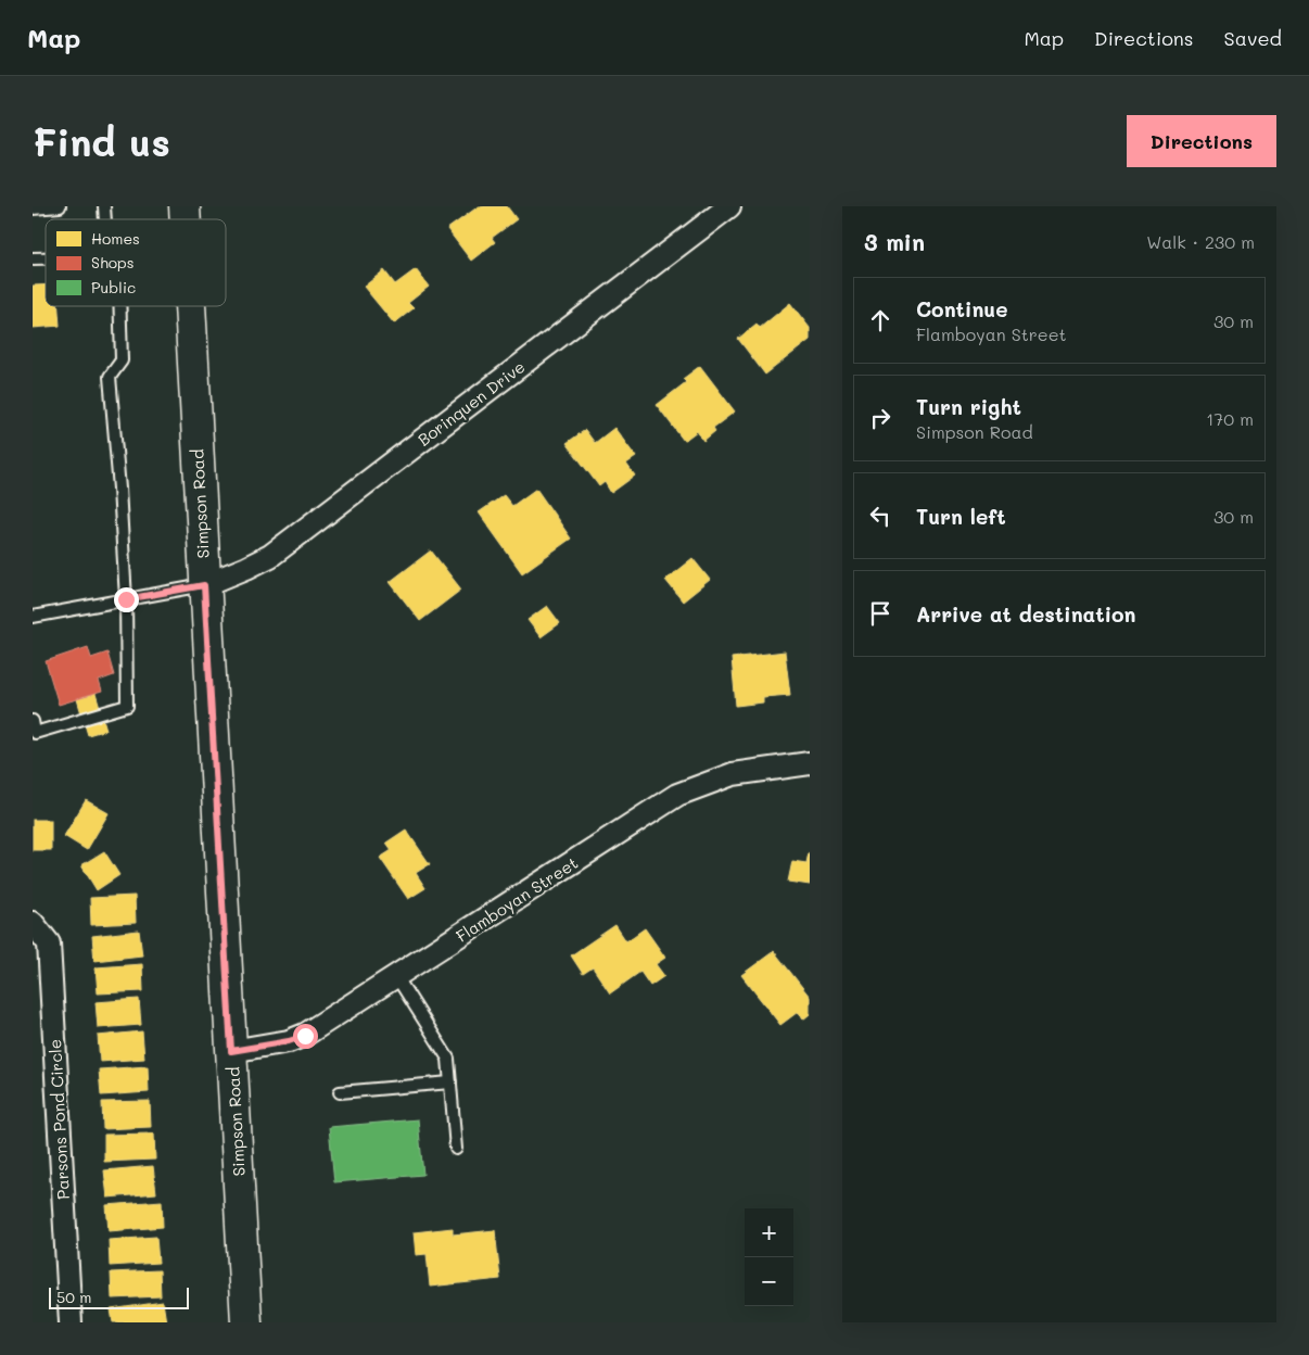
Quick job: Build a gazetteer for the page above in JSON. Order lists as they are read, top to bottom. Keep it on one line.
{"streets":{"main road":["Simpson Road"],"street":["Borinquen Drive","Flamboyan Street","Parsons Pond Circle"]},"crossings":[["Borinquen Drive","Simpson Road"],["Simpson Road","Flamboyan Street"]],"legend":["Homes","Shops","Public"],"scale_bar":"50 m","page":{"header":"Map","nav":["Map","Directions","Saved"],"buttons":"Directions","title":"Find us","heading":["3 min","Walk · 230 m"],"list":[["Continue","Flamboyan Street","30 m"],["Turn right","Simpson Road","170 m"],["Turn left","30 m"],"Arrive at destination"],"map_buttons":["+","−"],"scale":"50 m"}}
